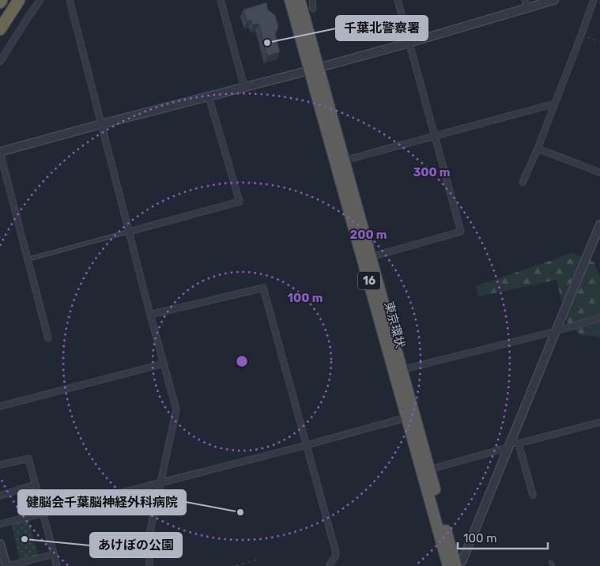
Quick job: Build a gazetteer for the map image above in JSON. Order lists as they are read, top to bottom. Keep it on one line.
{"streets":{"highway":["16","東京環状"]},"places":["千葉北警察署","健脳会千葉脳神経外科病院","あけぼの公園"],"scale_bar":"100 m","rings":["300 m","200 m","100 m"]}
